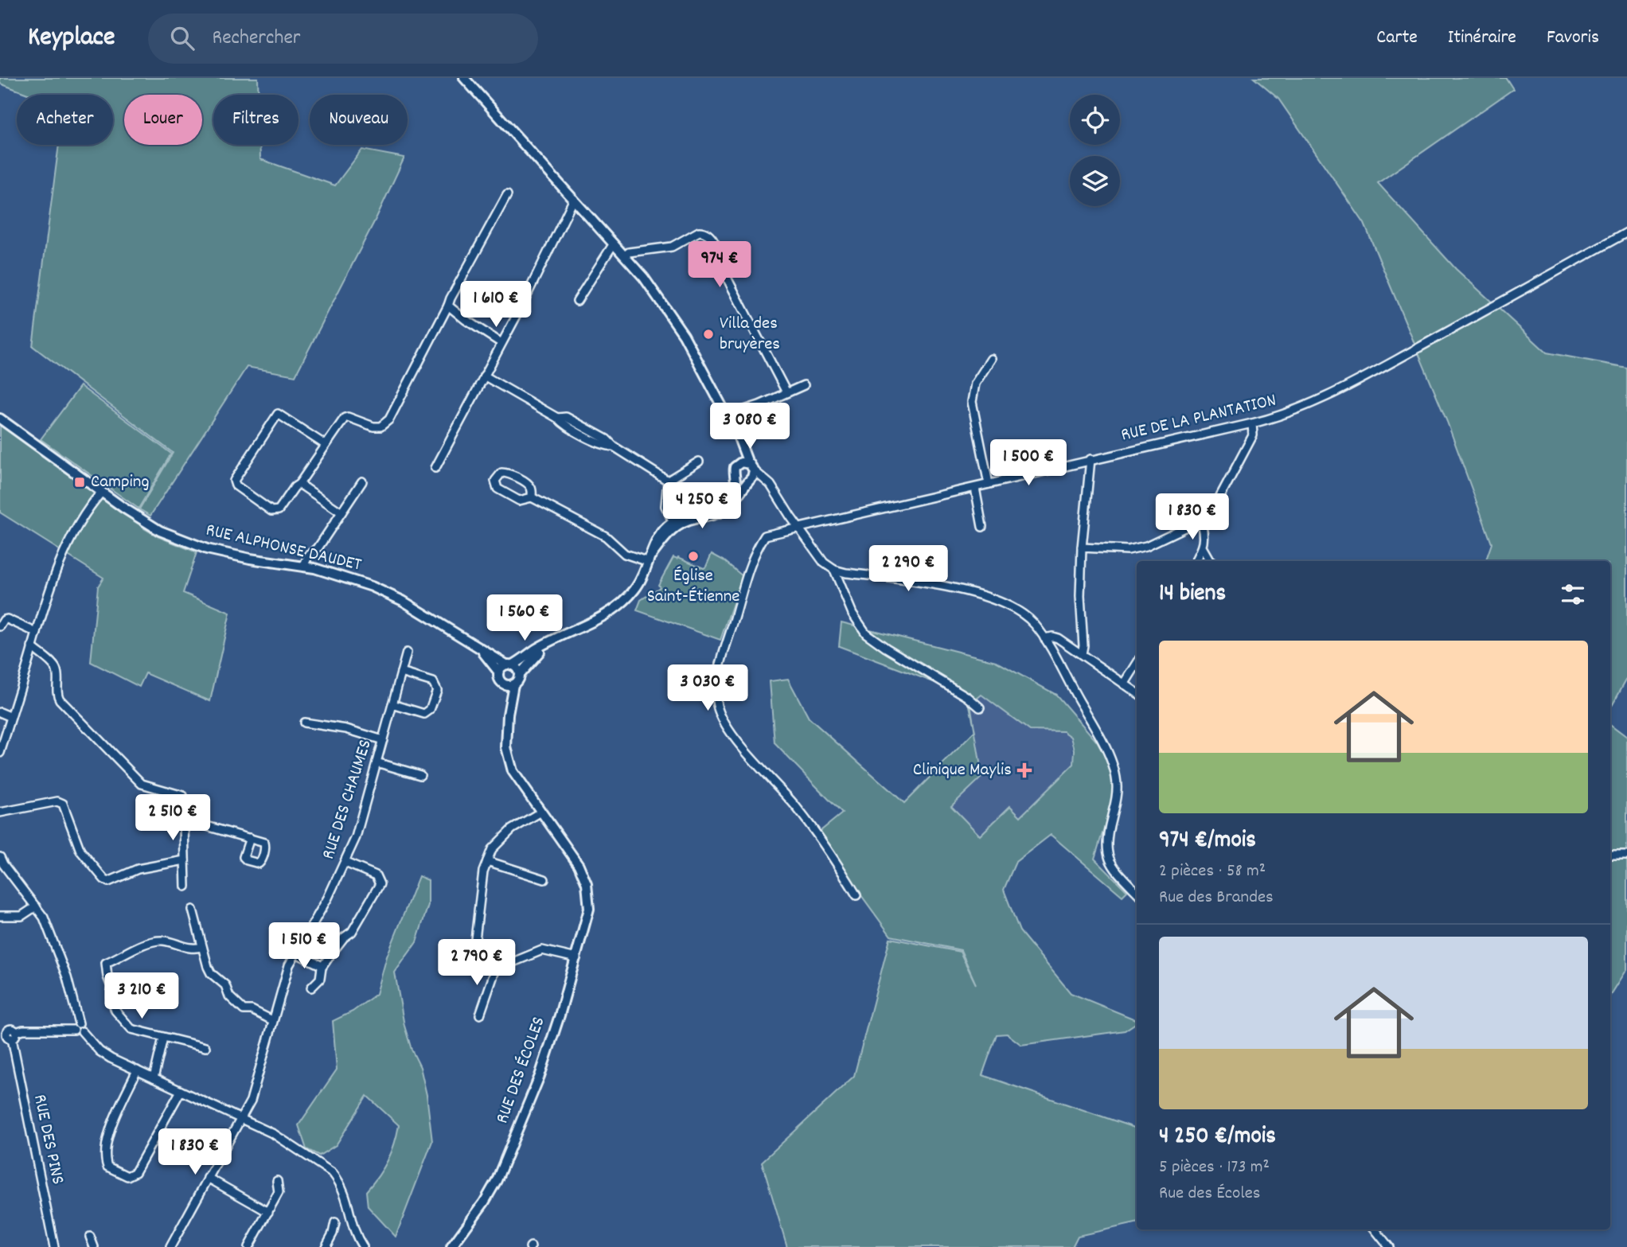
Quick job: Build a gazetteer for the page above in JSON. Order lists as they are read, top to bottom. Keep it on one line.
{"streets":{"street":["RUE DE LA PLANTATION","RUE ALPHONSE DAUDET","RUE DES CHAUMES","RUE DES ÉCOLES","RUE DES PINS"]},"crossings":[["RUE ALPHONSE DAUDET","RUE DES ÉCOLES"]],"places":{"other":["Villa des bruyères","Église Saint-Étienne"],"transit":["Camping"],"health":["Clinique Maylis"]},"page":{"header":"Keyplace","search":"Rechercher","nav":["Carte","Itinéraire","Favoris"],"chip":["Acheter","Louer","Filtres","Nouveau"],"price":["974 €","1 610 €","3 080 €","1 500 €","4 250 €","1 830 €","2 290 €","1 560 €","3 030 €","2 510 €","1 510 €","2 790 €","3 210 €","1 830 €"],"heading":"14 biens","list":[{"name":"974 €/mois","note":"2 pièces · 58 m² · Rue des Brandes"},{"name":"4 250 €/mois","note":"5 pièces · 173 m² · Rue des Écoles"}]}}
